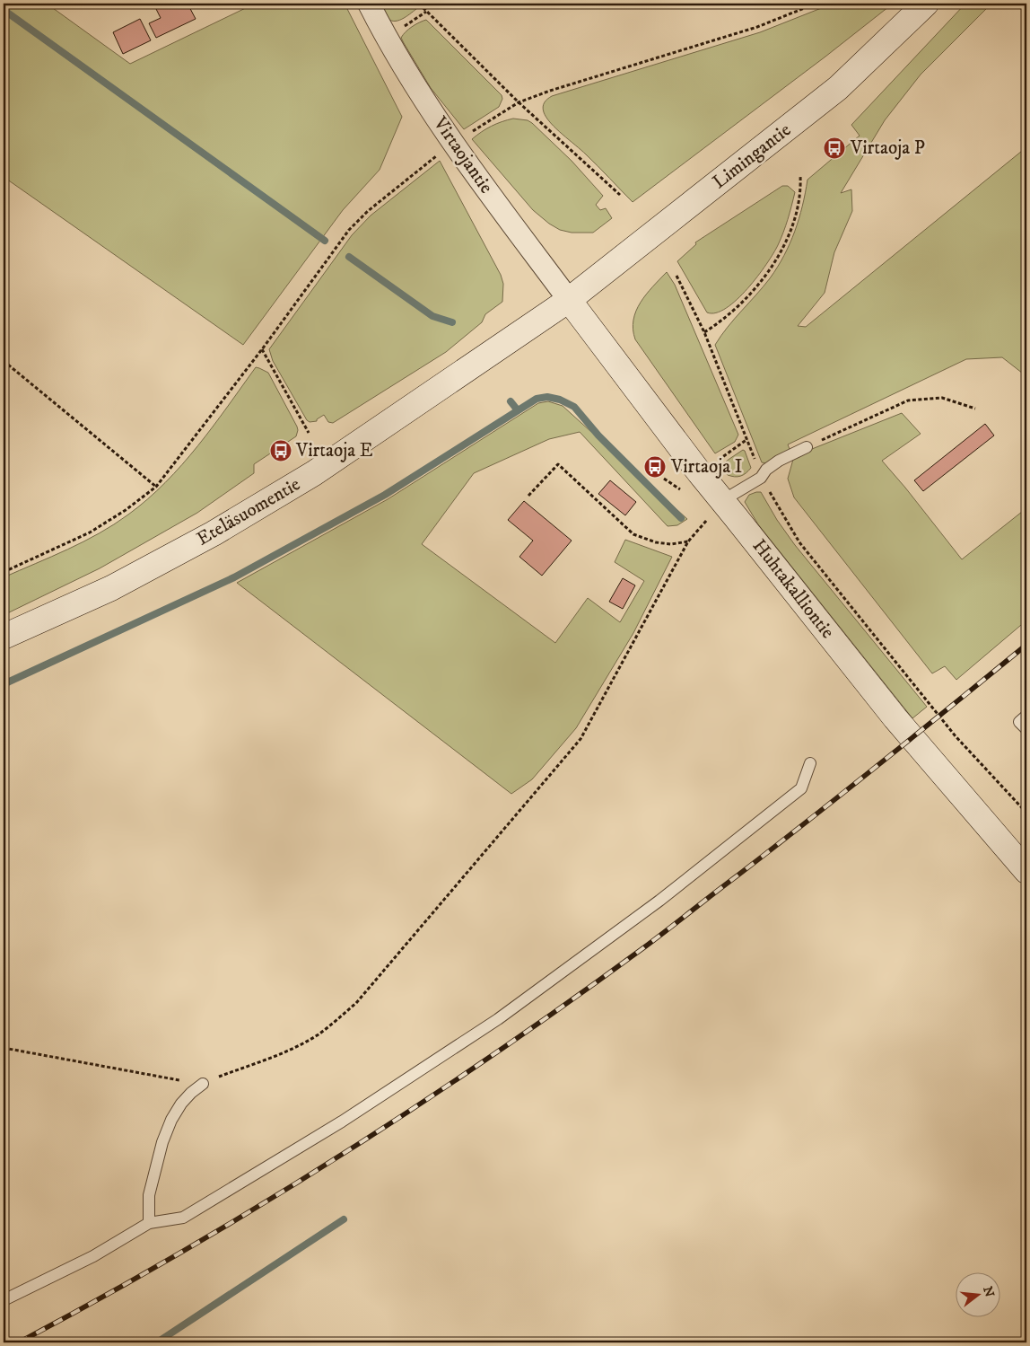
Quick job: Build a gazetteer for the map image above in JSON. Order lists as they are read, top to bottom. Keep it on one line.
{"streets":{"main road":["Limingantie","Eteläsuomentie","Huhtakalliontie"],"street":["Virtaojantie"]},"crossings":[["Virtaojantie","Limingantie"],["Virtaojantie","Eteläsuomentie"],["Virtaojantie","Huhtakalliontie"],["Limingantie","Eteläsuomentie"],["Limingantie","Huhtakalliontie"],["Eteläsuomentie","Huhtakalliontie"]],"places":{"bus stop":["Virtaoja P","Virtaoja E","Virtaoja I"]},"north":"right"}
